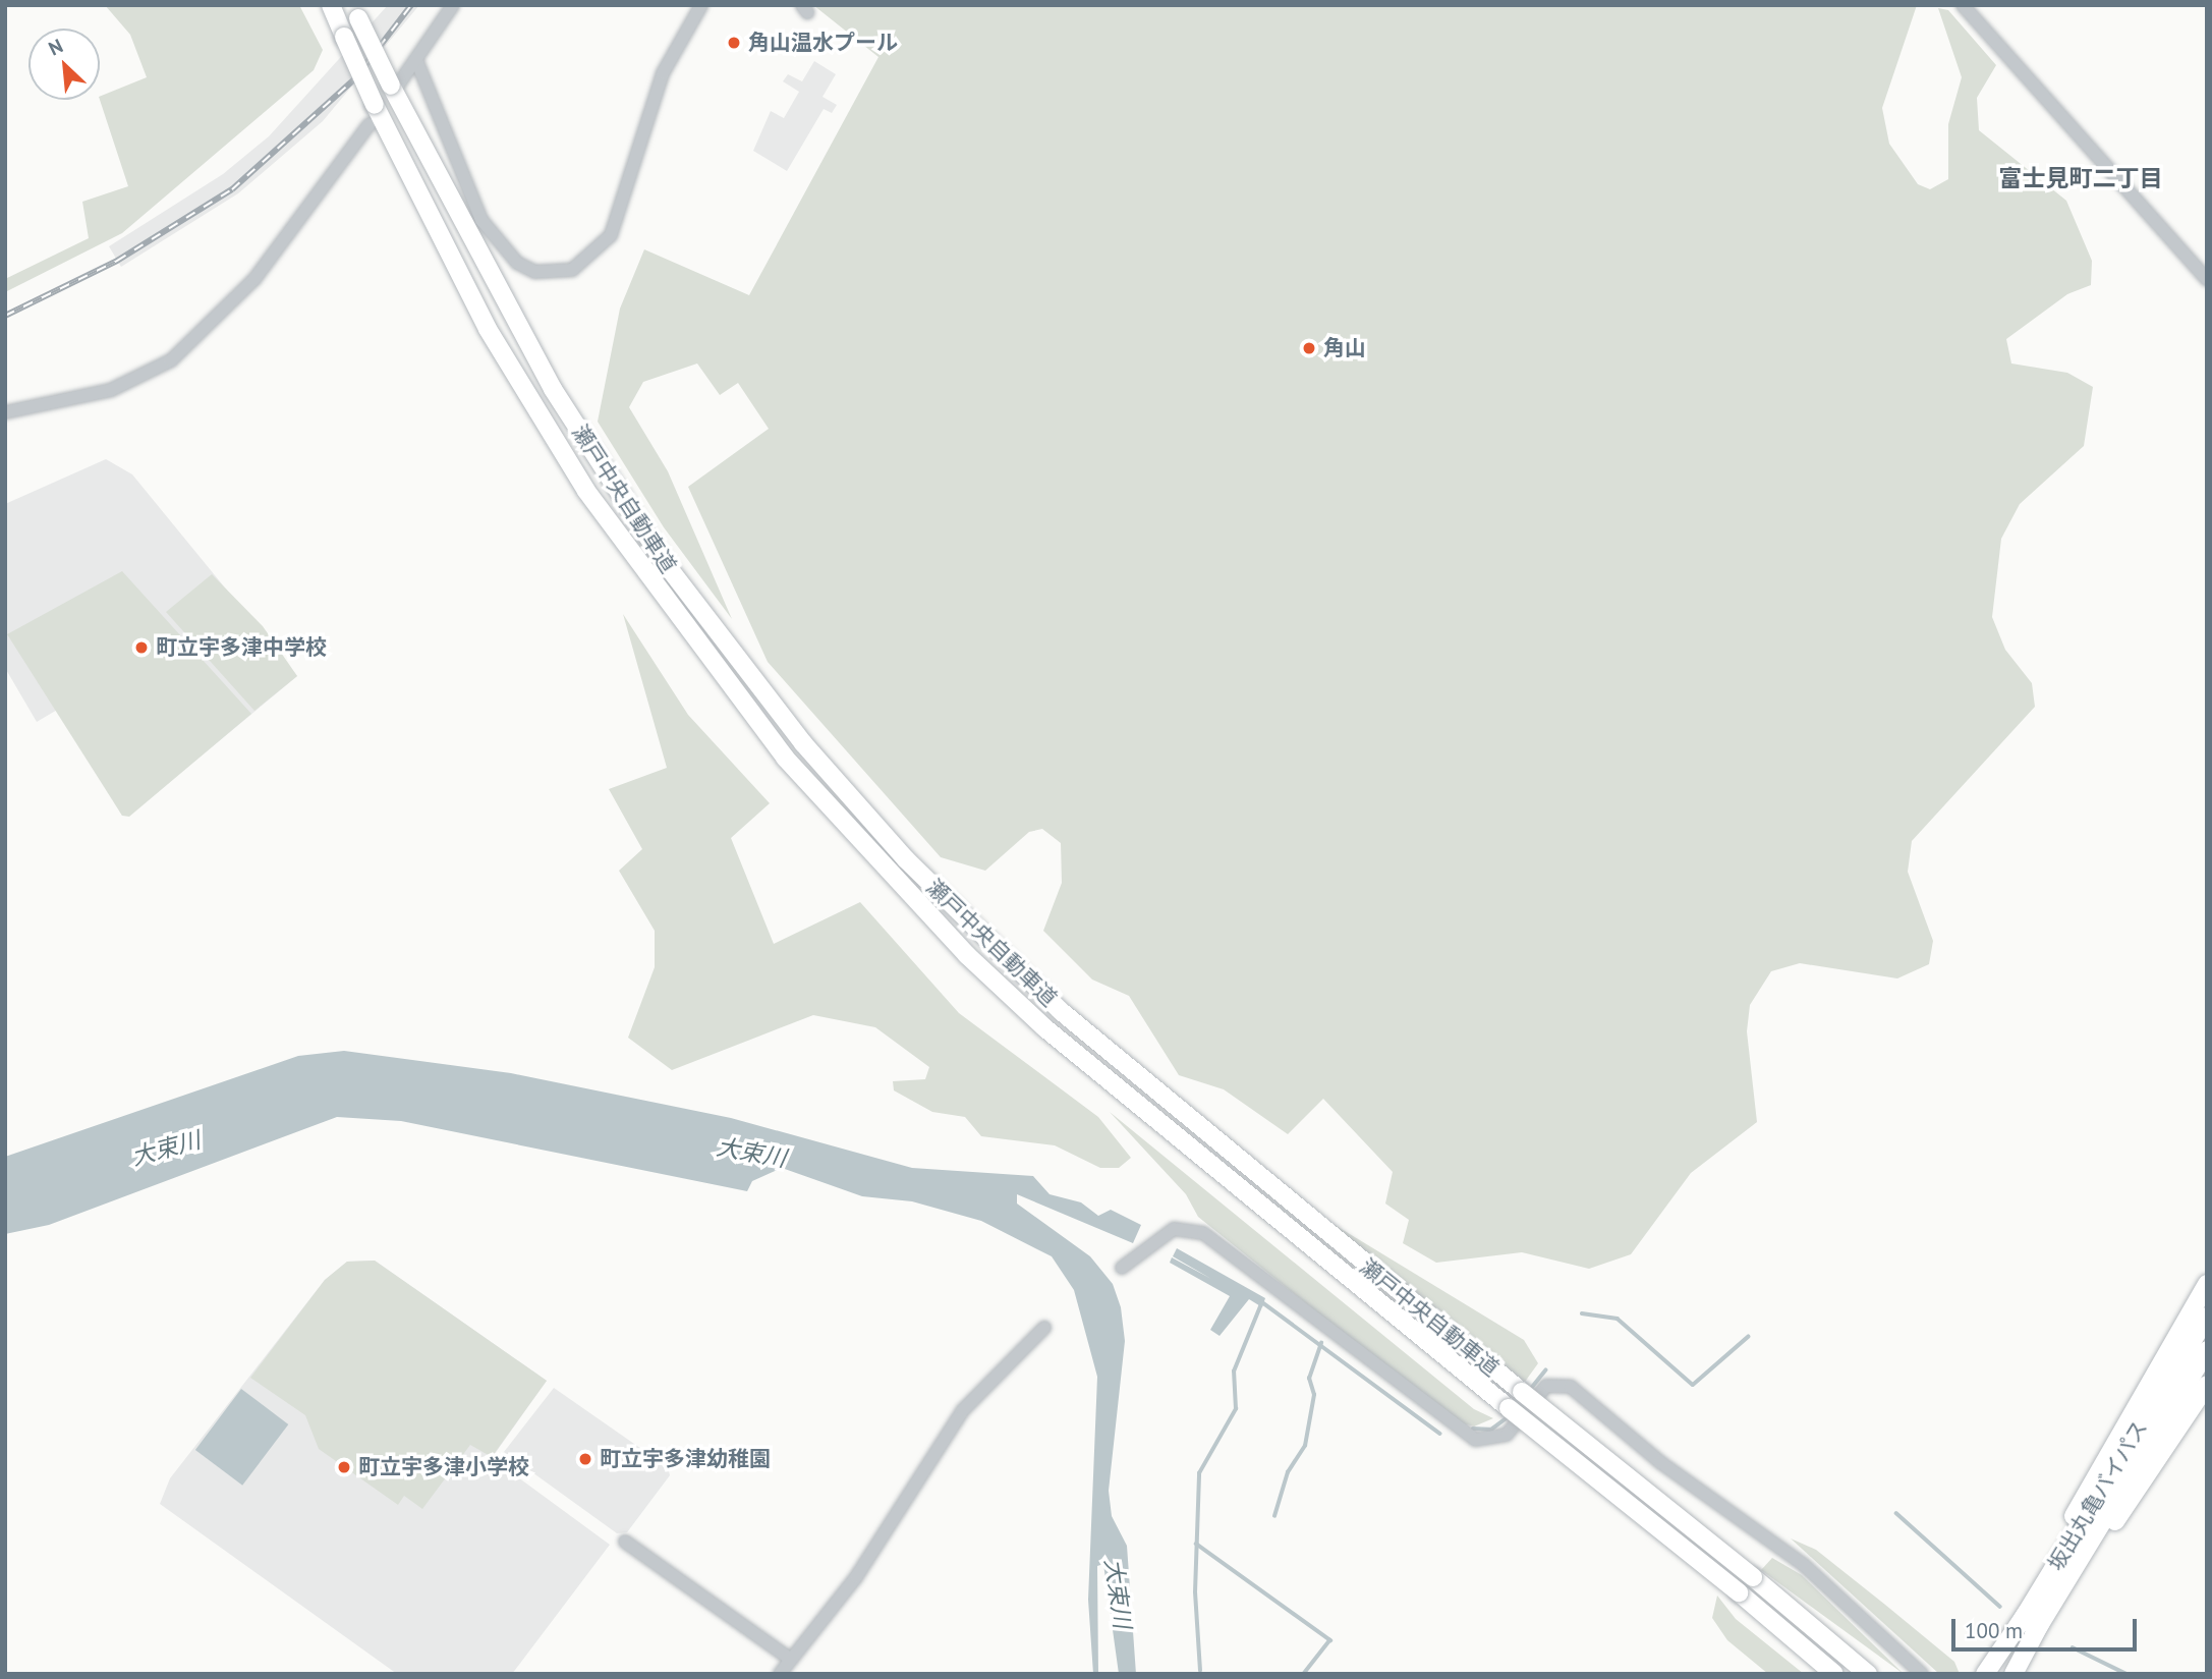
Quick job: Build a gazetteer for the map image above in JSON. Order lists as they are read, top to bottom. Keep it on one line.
{"streets":{"highway":["瀬戸中央自動車道","坂出丸亀バイパス"]},"districts":["富士見町二丁目"],"water":["大束川"],"places":["角山温水プール","角山","町立宇多津中学校","町立宇多津幼稚園","町立宇多津小学校"],"scale_bar":"100 m","north":"top left"}
